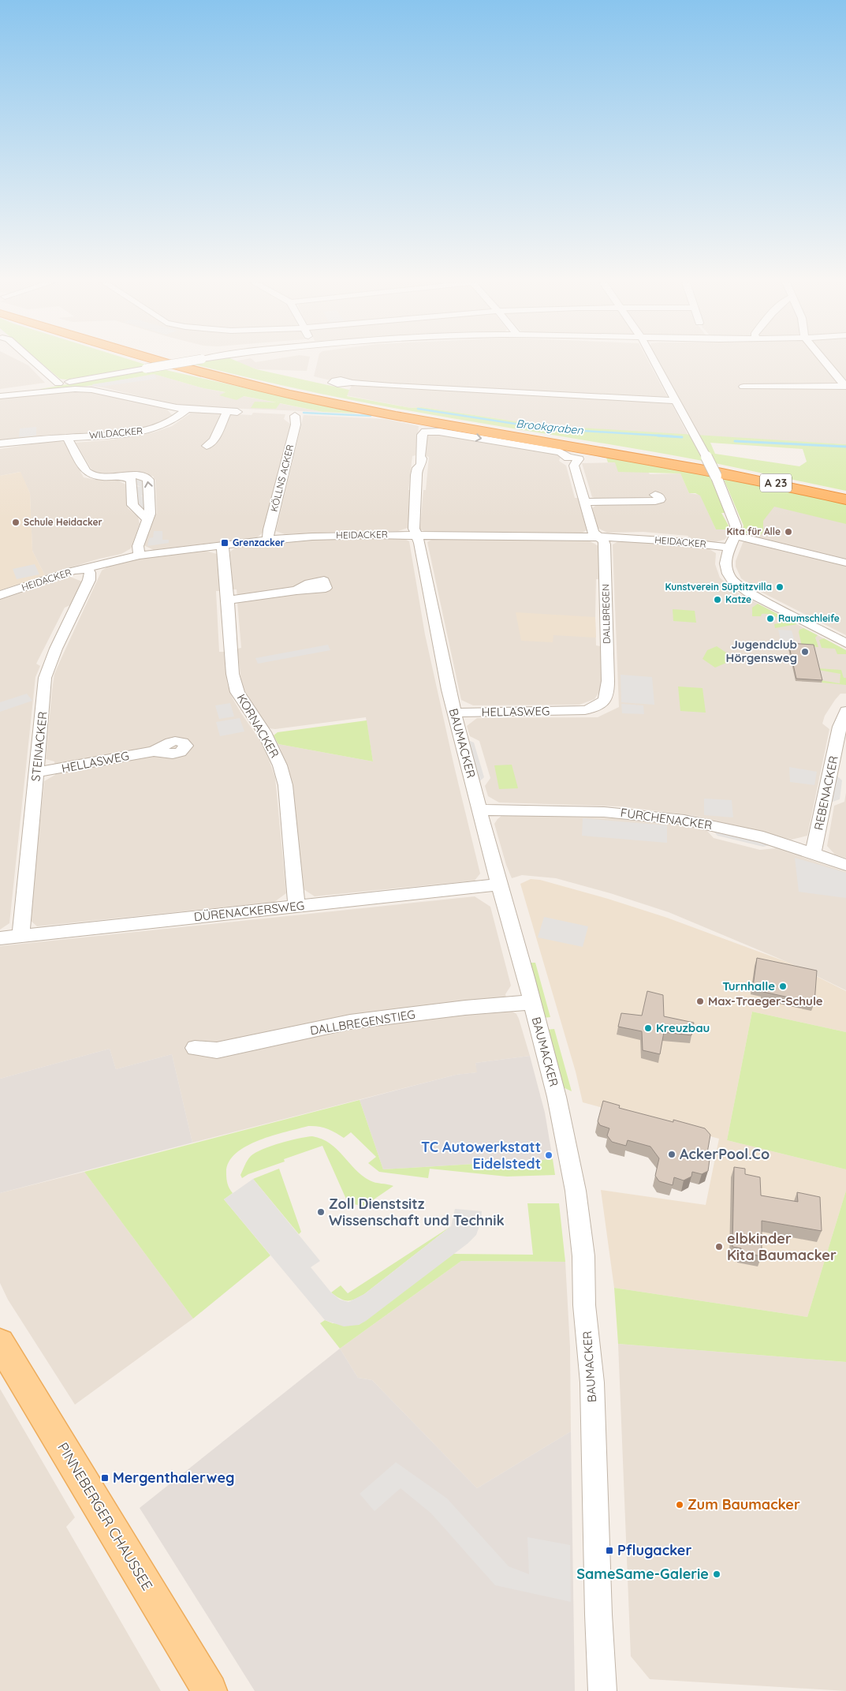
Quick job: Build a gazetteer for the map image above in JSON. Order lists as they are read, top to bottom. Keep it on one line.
{"streets":{"highway":["A 23"],"main road":["PINNEBERGER CHAUSSEE"],"street":["WILDACKER","KÖLLNS ACKER","HEIDACKER","DALLBREGEN","HELLASWEG","KORNACKER","BAUMACKER","STEINACKER","REBENACKER","FURCHENACKER","DÜRENACKERSWEG","DALLBREGENSTIEG"]},"crossings":[["KÖLLNS ACKER","HEIDACKER"],["HEIDACKER","DALLBREGEN"],["HEIDACKER","KORNACKER"],["HEIDACKER","BAUMACKER"],["HEIDACKER","STEINACKER"],["DALLBREGEN","HELLASWEG"],["DALLBREGEN","BAUMACKER"],["HELLASWEG","BAUMACKER"],["HELLASWEG","STEINACKER"],["KORNACKER","DÜRENACKERSWEG"],["BAUMACKER","FURCHENACKER"],["BAUMACKER","DÜRENACKERSWEG"],["BAUMACKER","DALLBREGENSTIEG"],["STEINACKER","DÜRENACKERSWEG"],["REBENACKER","FURCHENACKER"]],"water":["Brookgraben"],"places":{"other":["Schule Heidacker","Kita für Alle","Kunstverein Süptitzvilla","Katze","Raumschleife","Jugendclub Hörgensweg","Turnhalle","Max-Traeger-Schule","Kreuzbau","AckerPool.Co","TC Autowerkstatt Eidelstedt","Zoll Dienstsitz Wissenschaft und Technik","elbkinder Kita Baumacker","Zum Baumacker","SameSame-Galerie"],"transit":["Grenzacker","Mergenthalerweg","Pflugacker"]}}
